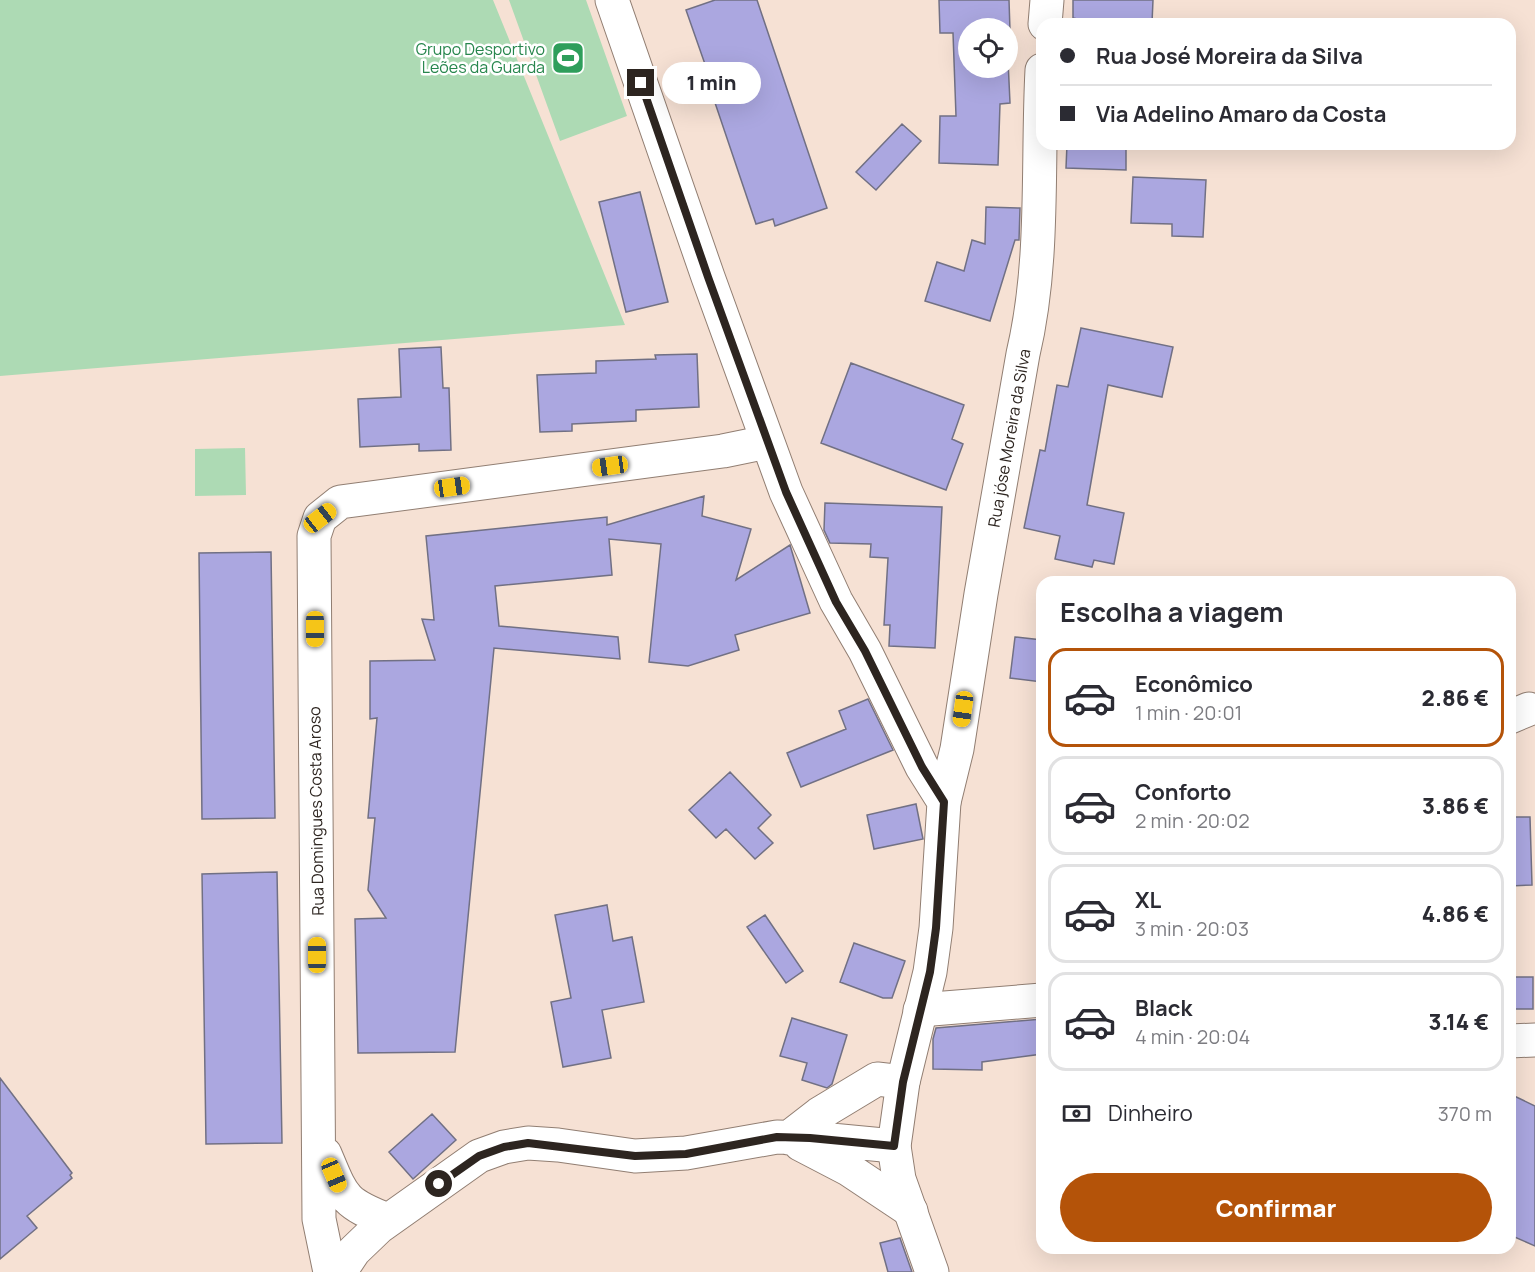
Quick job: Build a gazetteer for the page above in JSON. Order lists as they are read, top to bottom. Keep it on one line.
{"streets":{"street":["Rua jóse Moreira da Silva","Rua Domingues Costa Aroso"]},"places":{"sports":["Grupo Desportivo Leões da Guarda"]},"page":{"banner":["Rua José Moreira da Silva","Via Adelino Amaro da Costa"],"bubble":"1 min","heading":"Escolha a viagem","list":[{"name":"Econômico","note":"1 min · 20:01","value":"2.86 €"},{"name":"Conforto","note":"2 min · 20:02","value":"3.86 €"},{"name":"XL","note":"3 min · 20:03","value":"4.86 €"},{"name":"Black","note":"4 min · 20:04","value":"3.14 €"}],"pay":["Dinheiro","370 m"],"buttons":"Confirmar"}}
